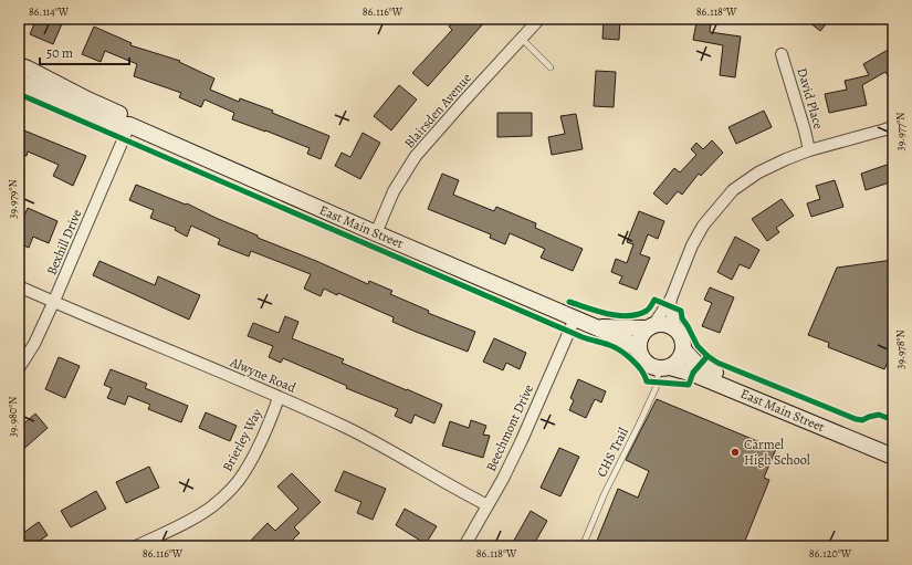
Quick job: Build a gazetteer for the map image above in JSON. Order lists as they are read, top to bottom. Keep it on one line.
{"streets":{"main road":["East Main Street"],"street":["David Place","Blairsden Avenue","Bexhill Drive","Alwyne Road","Beechmont Drive","Brierley Way"],"lane":["CHS Trail"]},"crossings":[["Blairsden Avenue","East Main Street"],["East Main Street","Bexhill Drive"],["East Main Street","Beechmont Drive"],["East Main Street","CHS Trail"],["Bexhill Drive","Alwyne Road"],["Alwyne Road","Beechmont Drive"],["Alwyne Road","Brierley Way"]],"places":["Carmel High School"],"scale_bar":"50 m","coordinates":["86.114°W","86.116°W","86.118°W","39.977°N","39.979°N","39.978°N","39.980°N","86.120°W"]}
